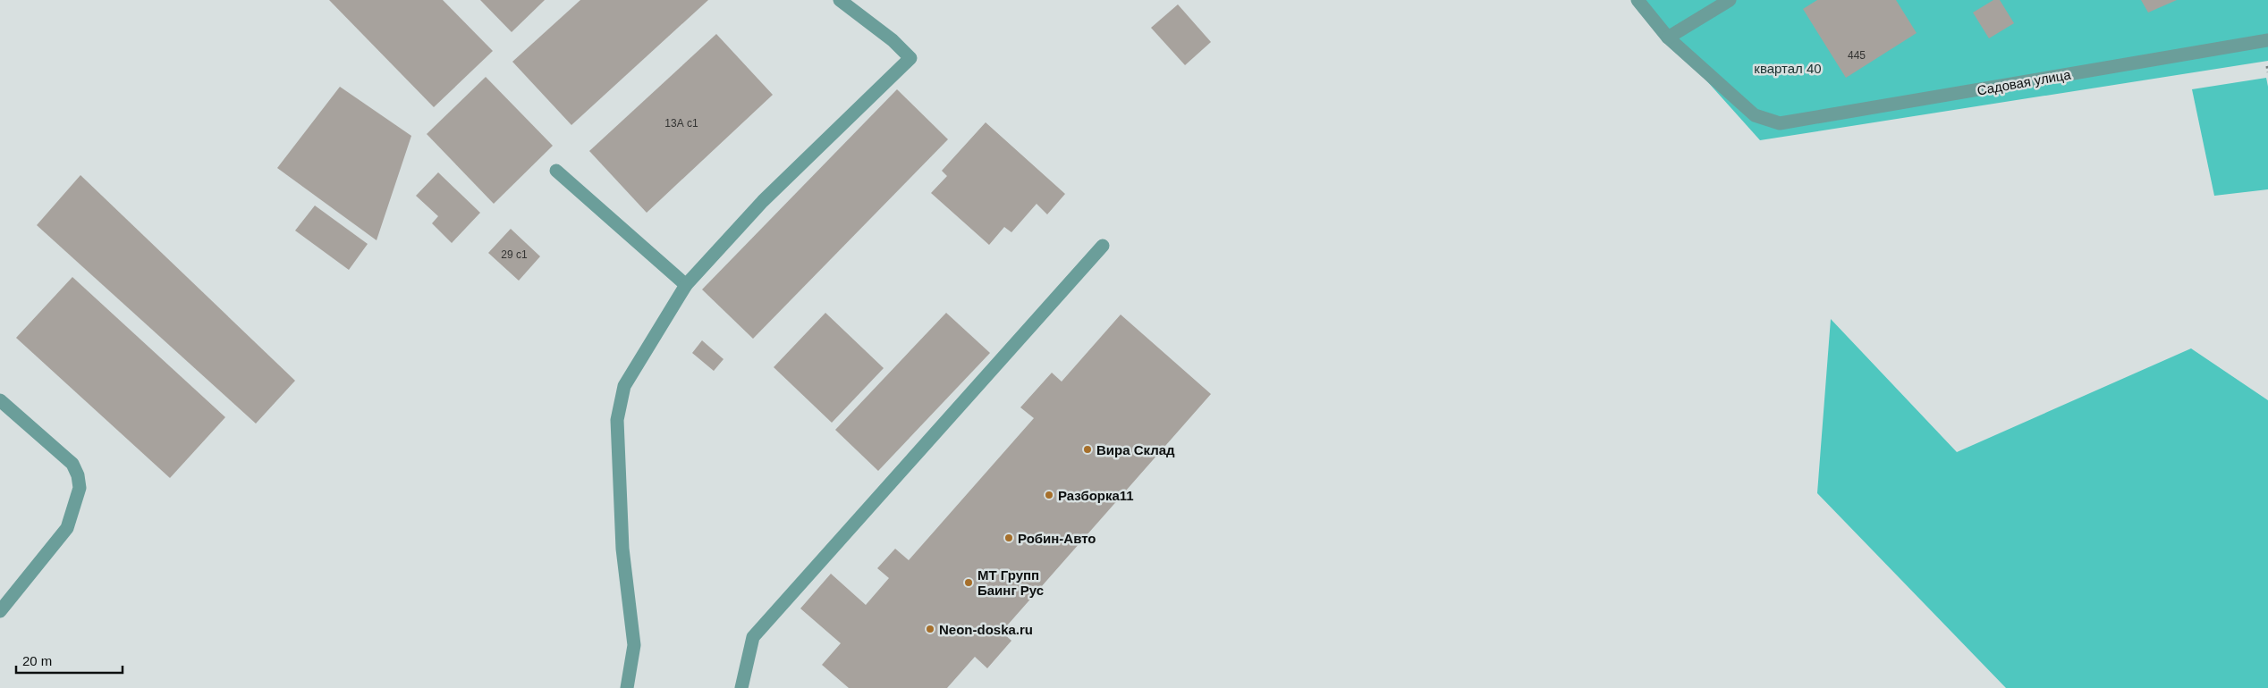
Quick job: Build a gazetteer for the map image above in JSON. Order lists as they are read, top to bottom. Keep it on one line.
{"streets":{"street":["Садовая улица"]},"parks":["квартал 40"],"places":["Вира Склад","Разборка11","Робин-Авто","МТ Групп Баинг Рус","Neon-doska.ru"],"house_numbers":["445","13А с1","29 с1"],"scale_bar":"20 m"}
